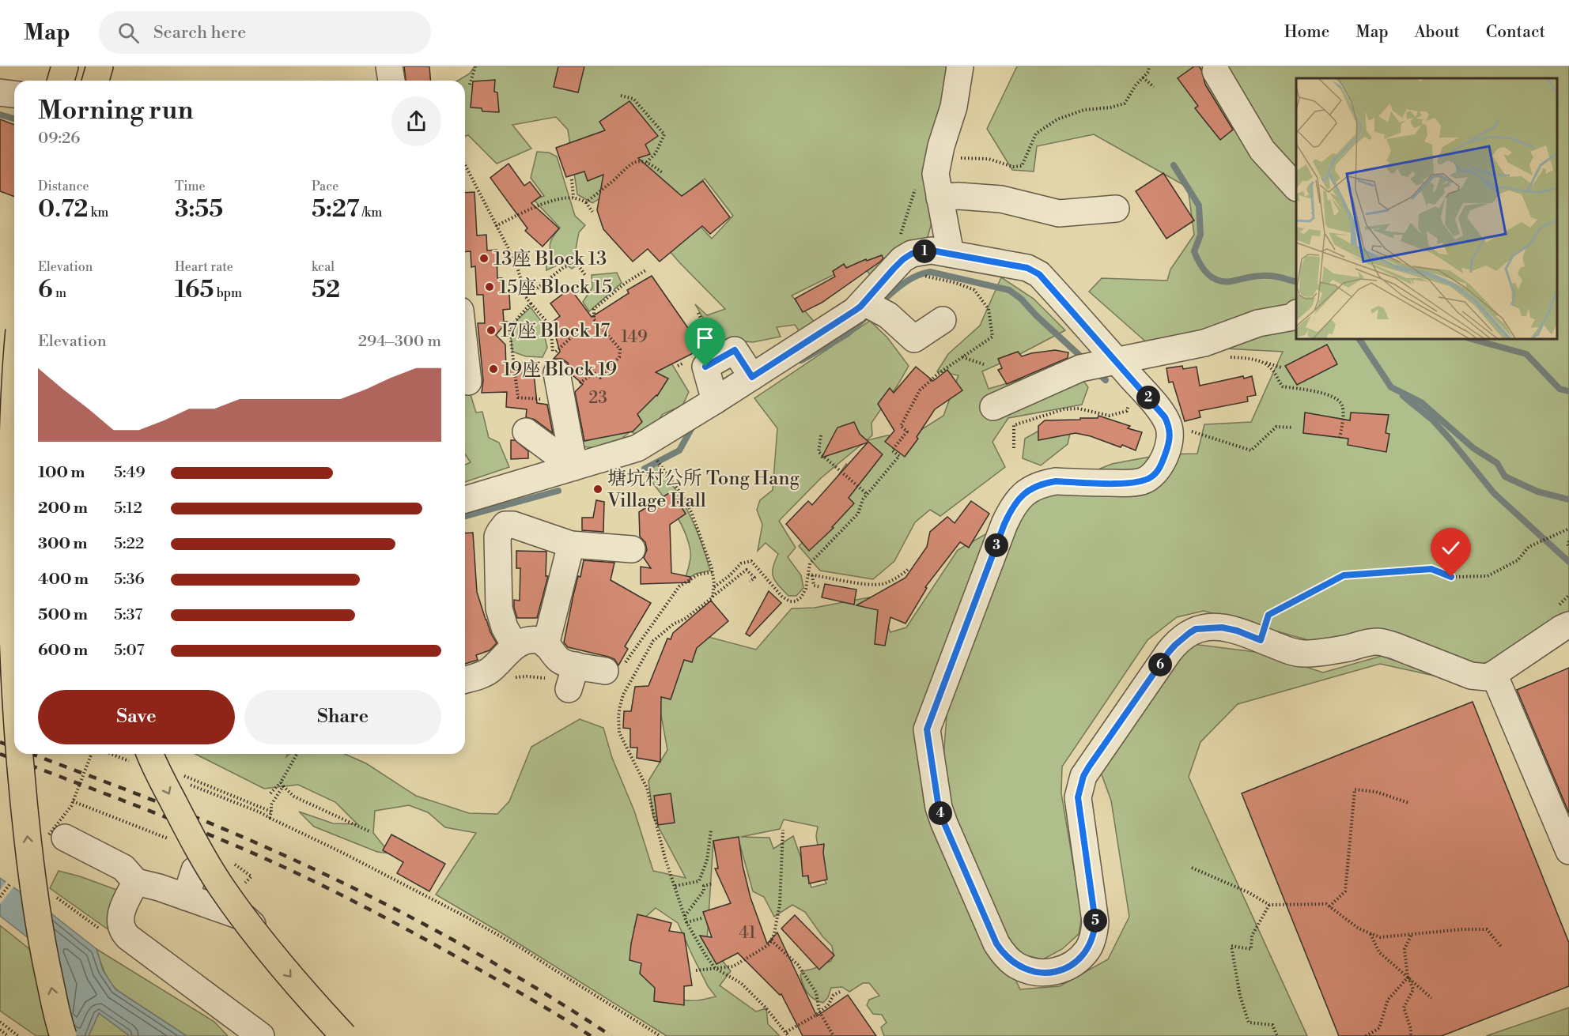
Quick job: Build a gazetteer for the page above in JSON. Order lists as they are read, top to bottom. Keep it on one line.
{"places":["13座 Block 13","15座 Block 15","17座 Block 17","19座 Block 19","塘坑村公所 Tong Hang Village Hall"],"house_numbers":["149","23","41"],"page":{"header":"Map","search":"Search here","nav":["Home","Map","About","Contact"],"heading":["Morning run","09:26"],"stats":[["Distance","0.72 km"],["Time","3:55"],["Pace","5:27 /km"],["Elevation","6 m"],["Heart rate","165 bpm"],["kcal","52"]],"pins":["1","2","3","6","4","5"],"chart":["Elevation","294–300 m"],"list":[{"name":"100 m","note":"5:49"},{"name":"200 m","note":"5:12"},{"name":"300 m","note":"5:22"},{"name":"400 m","note":"5:36"},{"name":"500 m","note":"5:37"},{"name":"600 m","note":"5:07"}],"buttons":["Save","Share"]}}
